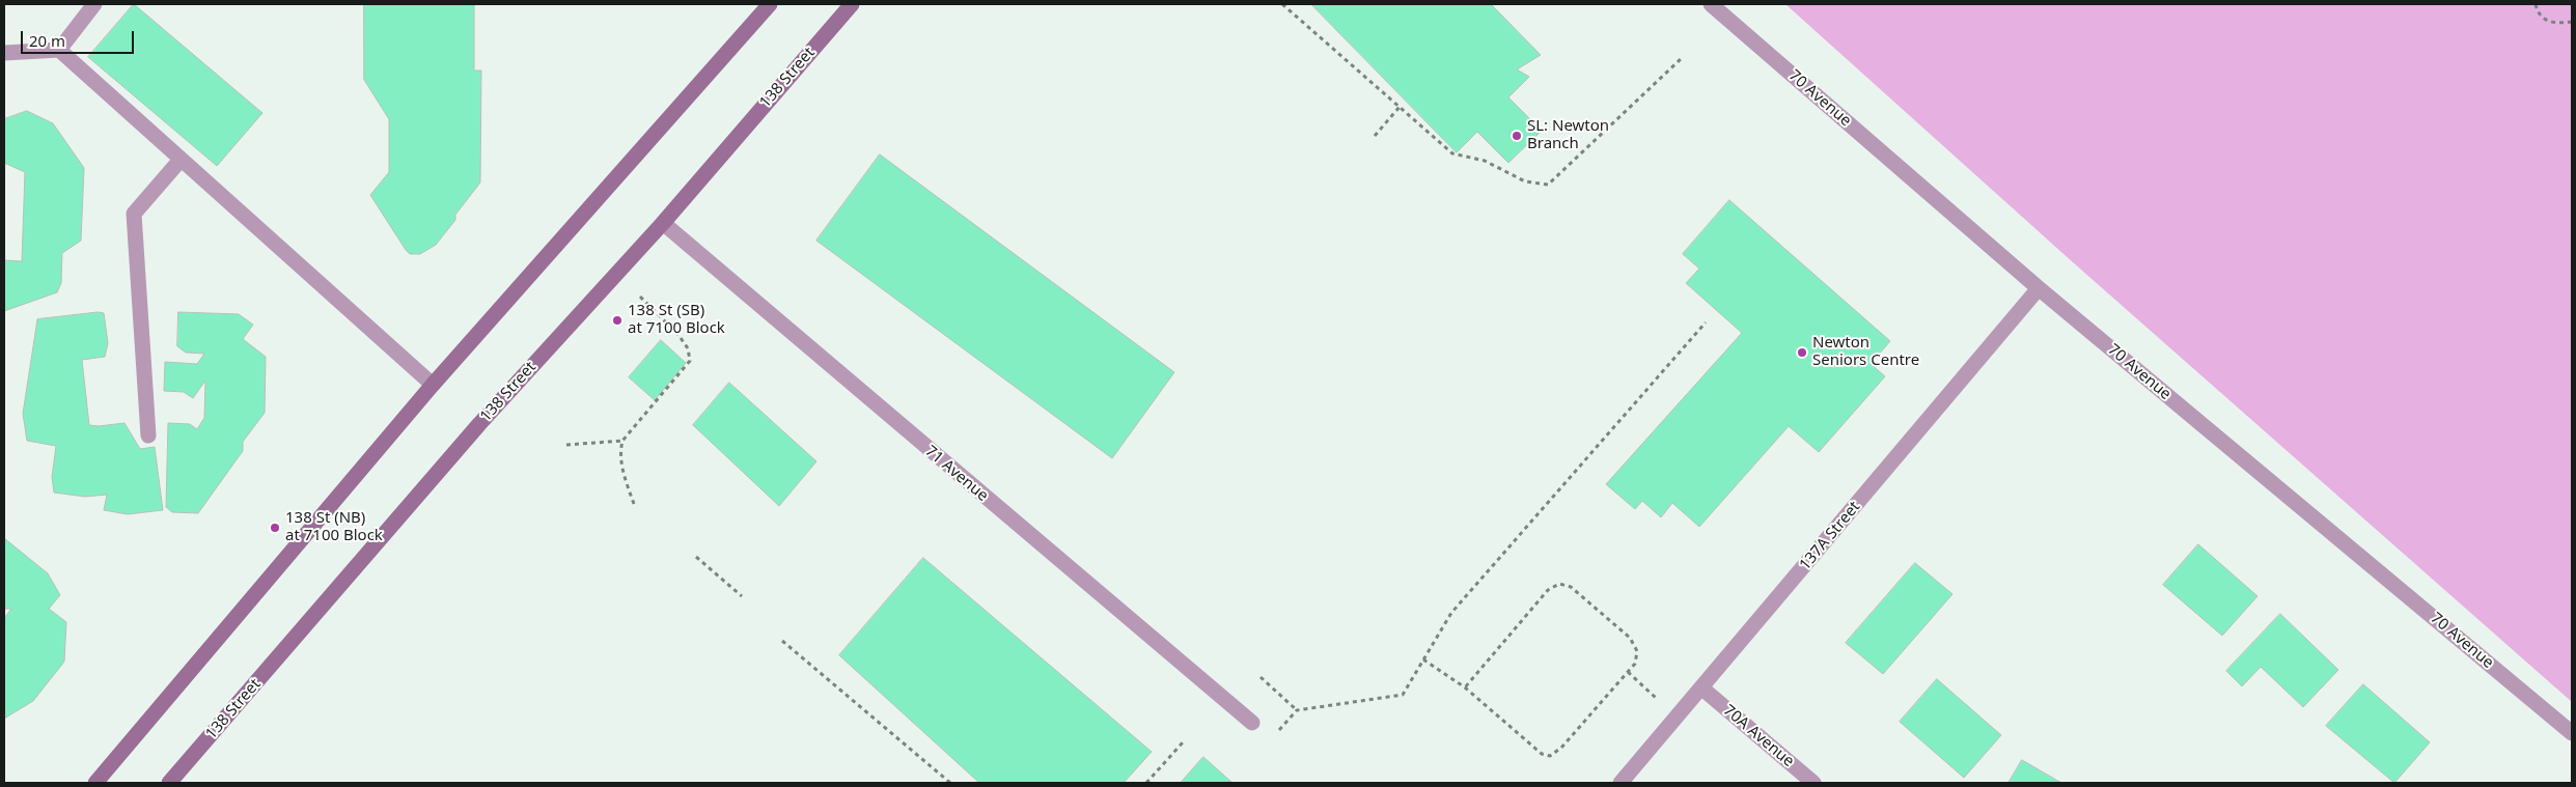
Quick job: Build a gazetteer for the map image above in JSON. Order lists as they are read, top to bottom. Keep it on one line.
{"streets":{"main road":["138 Street"],"street":["70 Avenue","71 Avenue","137A Street","70A Avenue"]},"crossings":[["138 Street","71 Avenue"],["70 Avenue","137A Street"],["137A Street","70A Avenue"]],"places":["SL: Newton Branch","138 St (SB) at 7100 Block","Newton Seniors Centre","138 St (NB) at 7100 Block"],"scale_bar":"20 m"}
